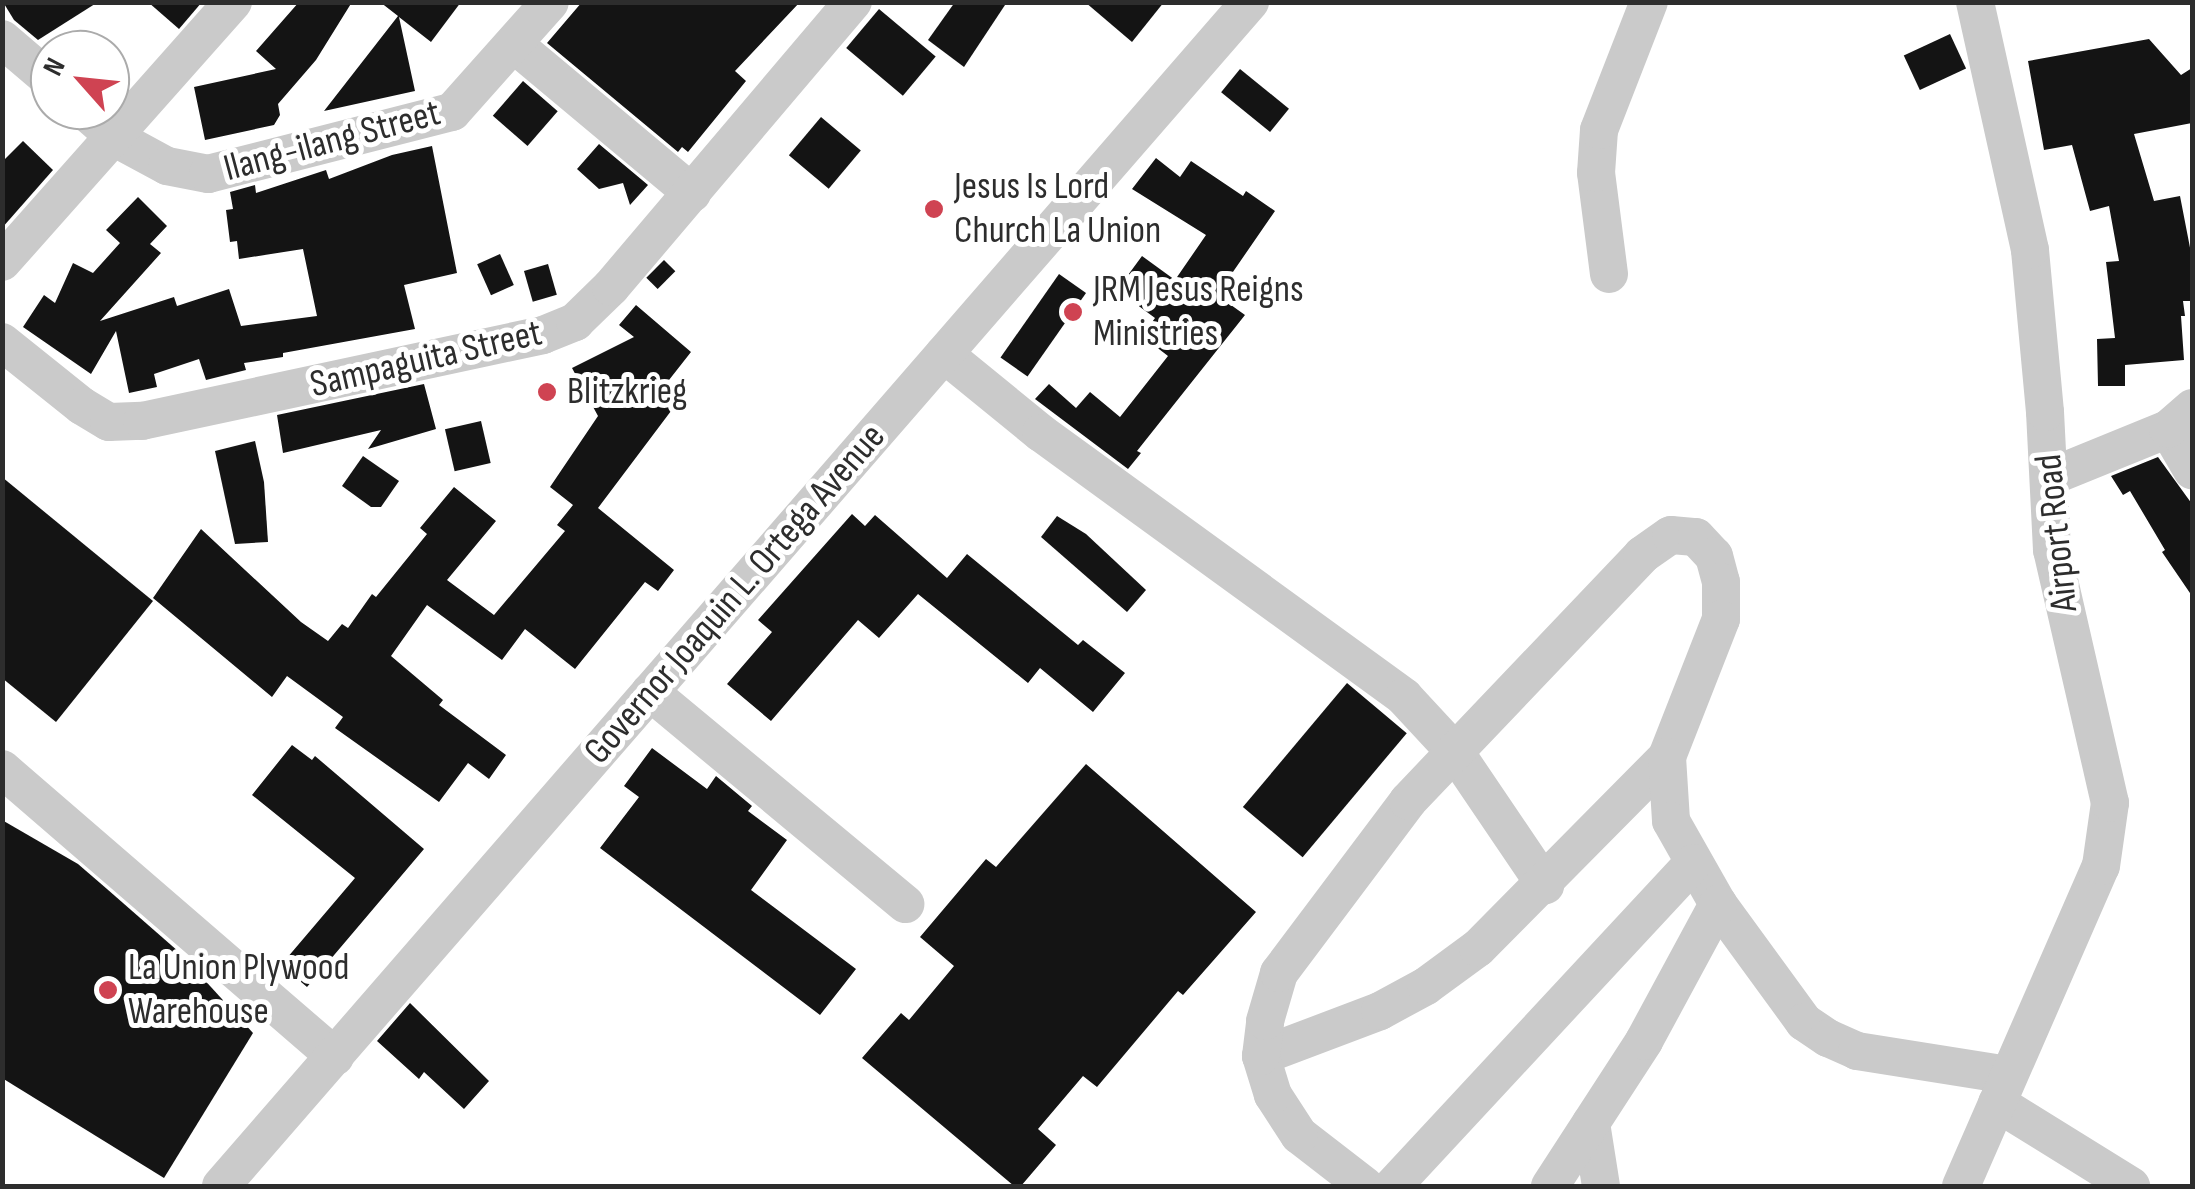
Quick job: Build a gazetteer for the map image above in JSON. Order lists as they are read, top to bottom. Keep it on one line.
{"streets":{"street":["Ilang-ilang Street","Sampaguita Street","Airport Road","Governor Joaquin L. Ortega Avenue"]},"places":["Jesus Is Lord Church La Union","JRM Jesus Reigns Ministries","Blitzkrieg","La Union Plywood Warehouse"],"north":"top left"}
